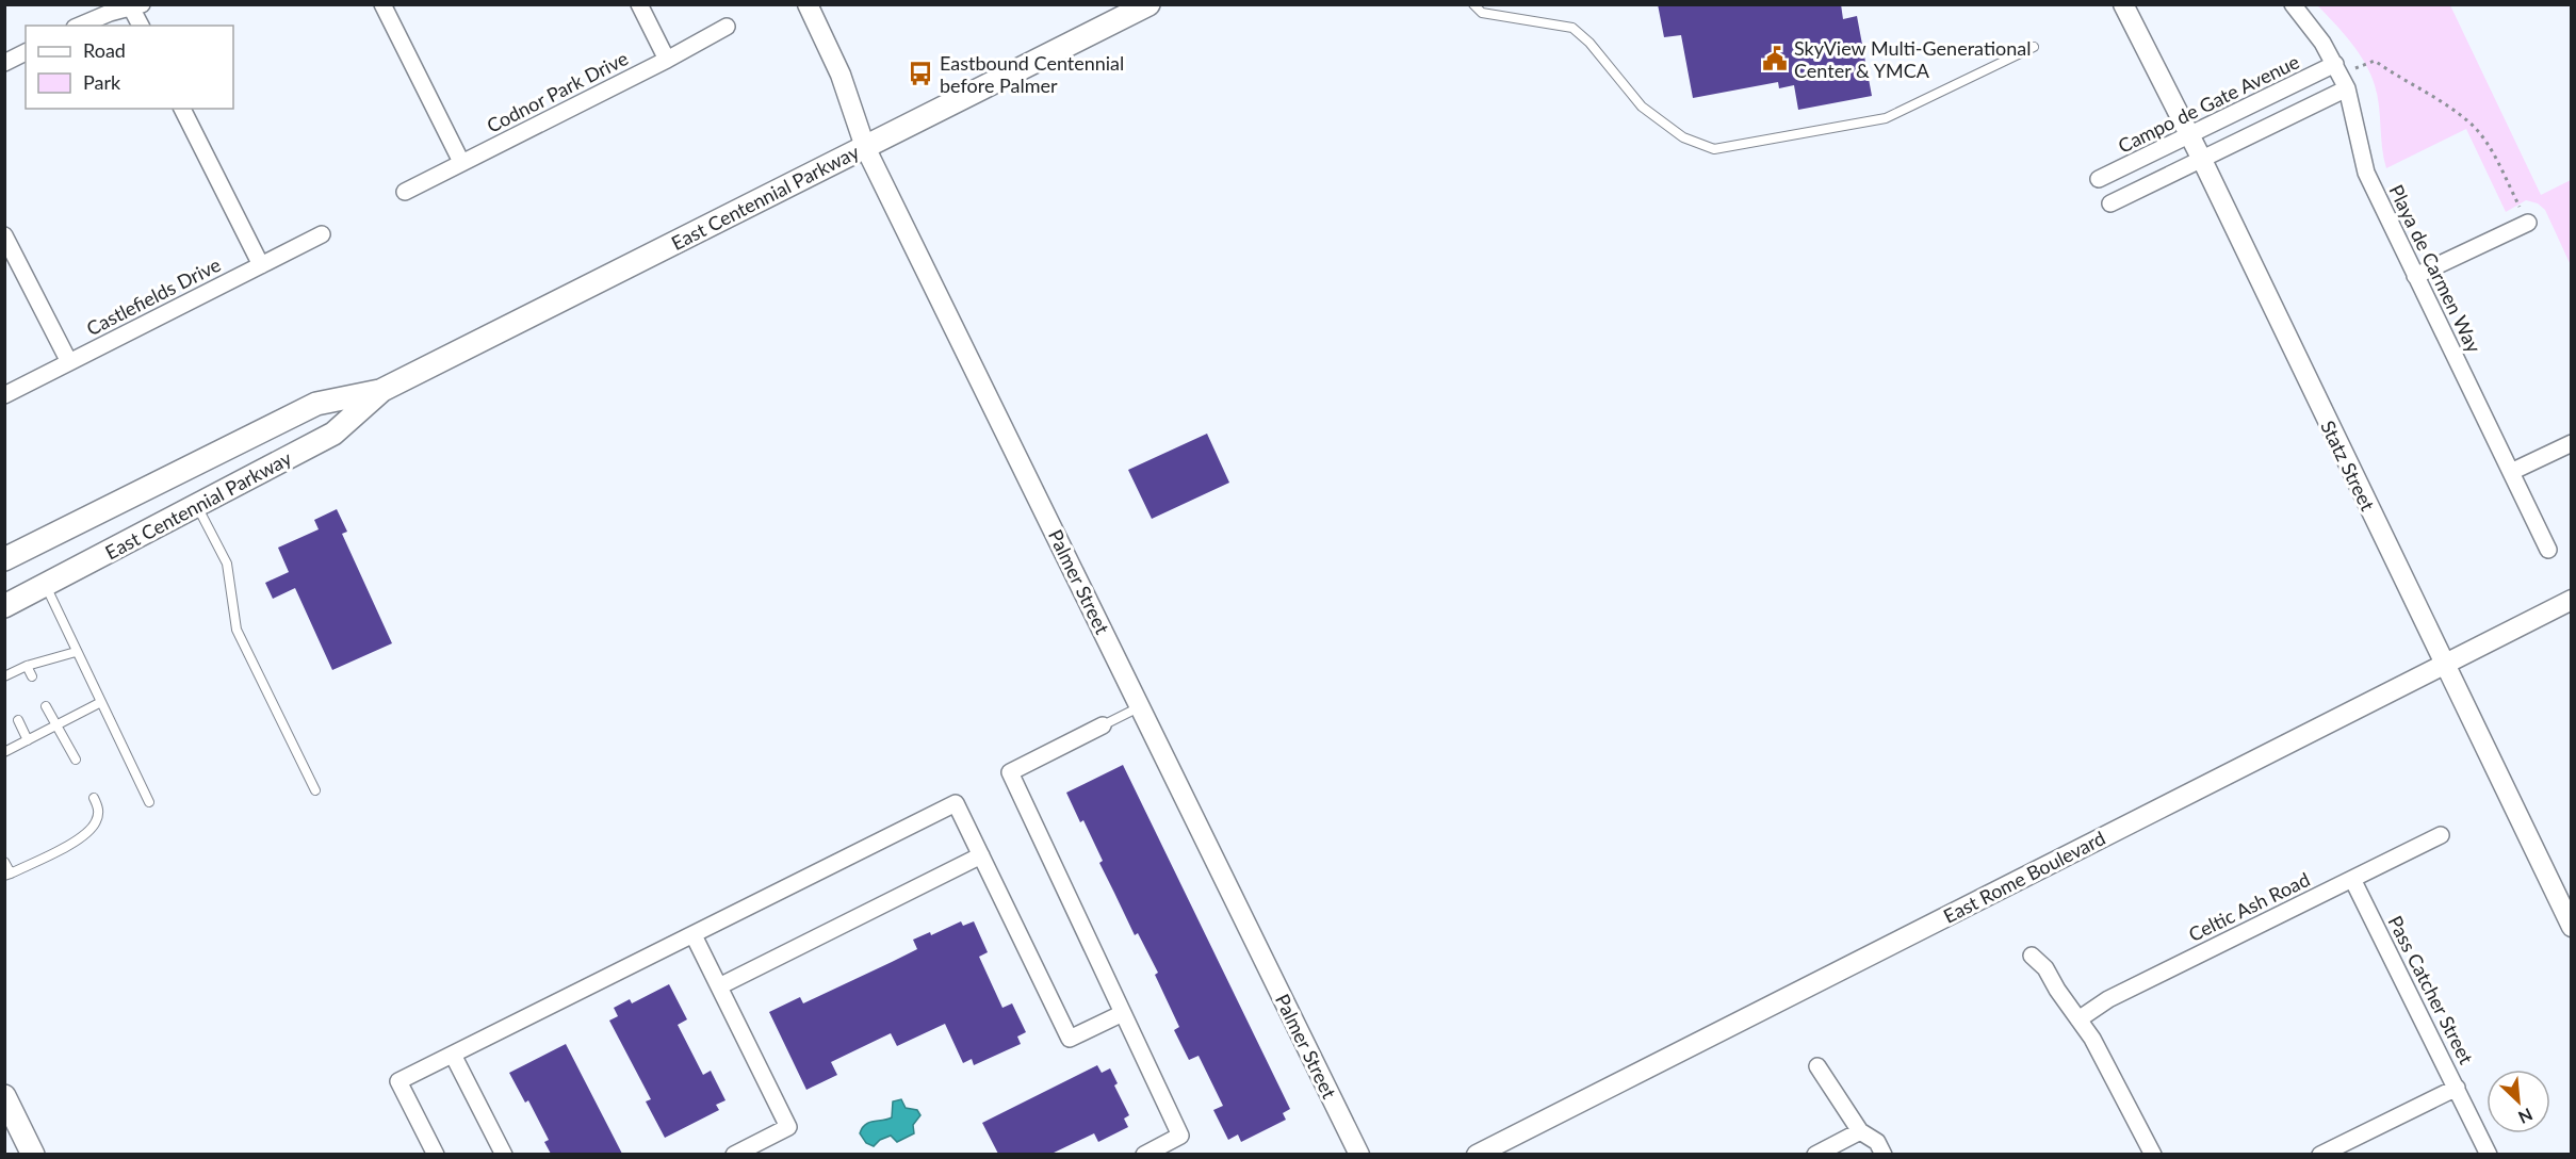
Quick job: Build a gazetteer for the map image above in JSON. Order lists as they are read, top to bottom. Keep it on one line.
{"streets":{"main road":["East Centennial Parkway"],"street":["Codnor Park Drive","Campo de Gate Avenue","Playa de Carmen Way","Castlefields Drive","Statz Street","Palmer Street","East Rome Boulevard","Celtic Ash Road","Pass Catcher Street"]},"crossings":[["Campo de Gate Avenue","Playa de Carmen Way"],["Campo de Gate Avenue","Statz Street"],["East Centennial Parkway","Palmer Street"],["Statz Street","East Rome Boulevard"],["Celtic Ash Road","Pass Catcher Street"]],"places":{"public building":["SkyView Multi-Generational Center & YMCA"],"bus stop":["Eastbound Centennial before Palmer"]},"legend":["Road","Park"],"north":"bottom right"}
